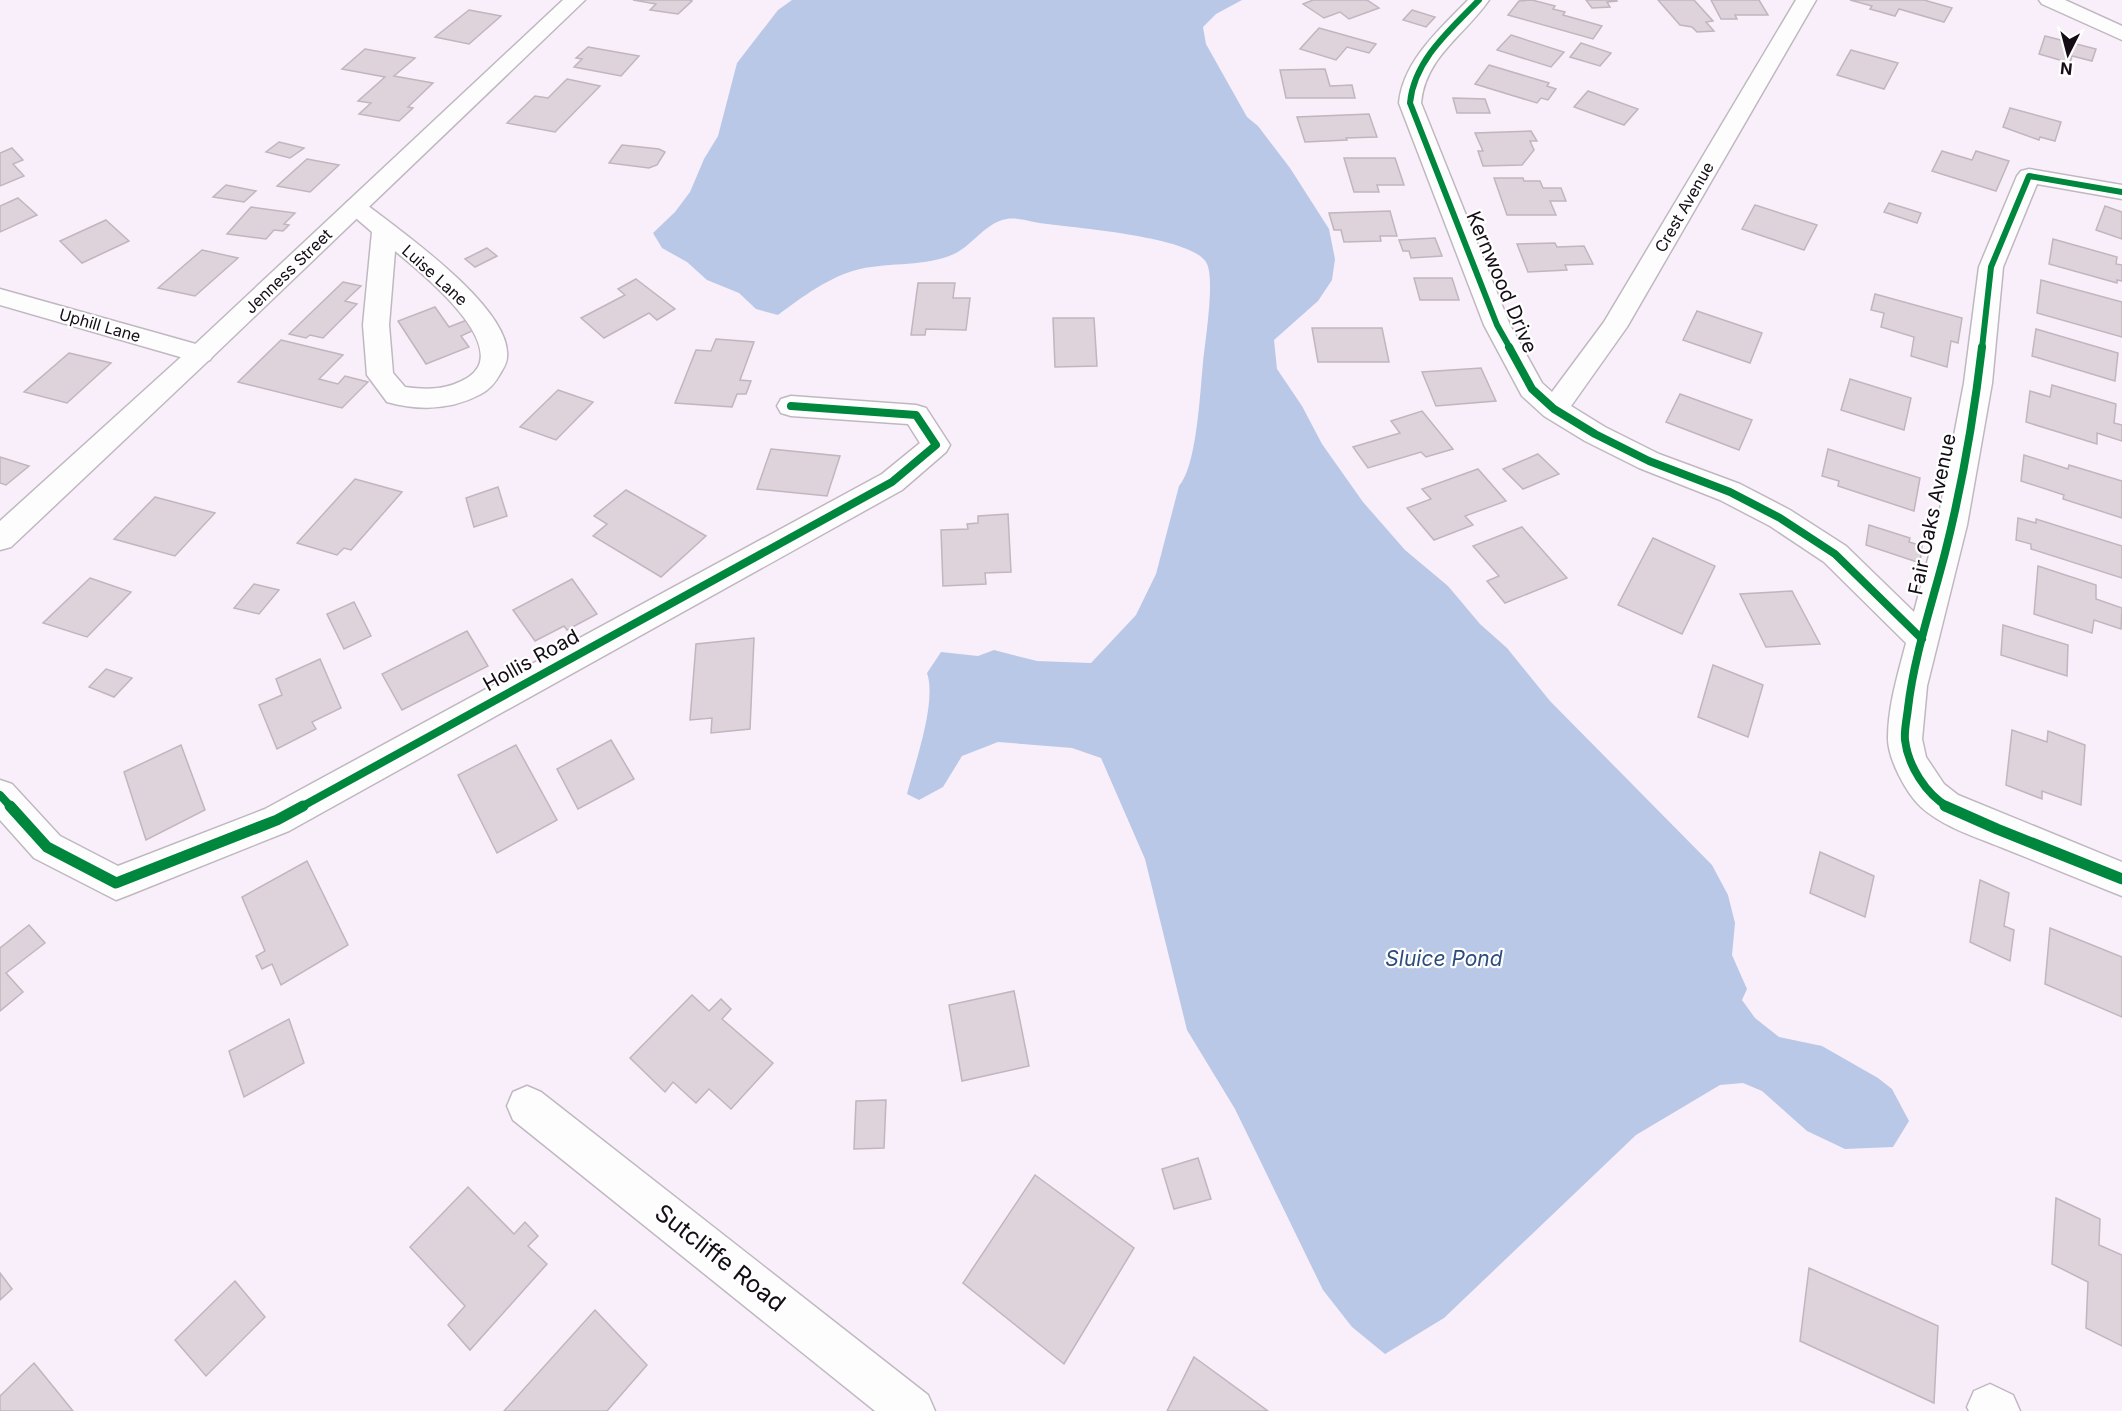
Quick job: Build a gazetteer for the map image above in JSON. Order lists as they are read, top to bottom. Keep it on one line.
{"streets":{"street":["Crest Avenue","Jenness Street","Luise Lane","Kernwood Drive","Uphill Lane","Fair Oaks Avenue","Hollis Road","Sutcliffe Road"]},"crossings":[["Crest Avenue","Kernwood Drive"],["Jenness Street","Luise Lane"],["Jenness Street","Uphill Lane"],["Kernwood Drive","Fair Oaks Avenue"]],"water":["Sluice Pond"],"north":"bottom"}
